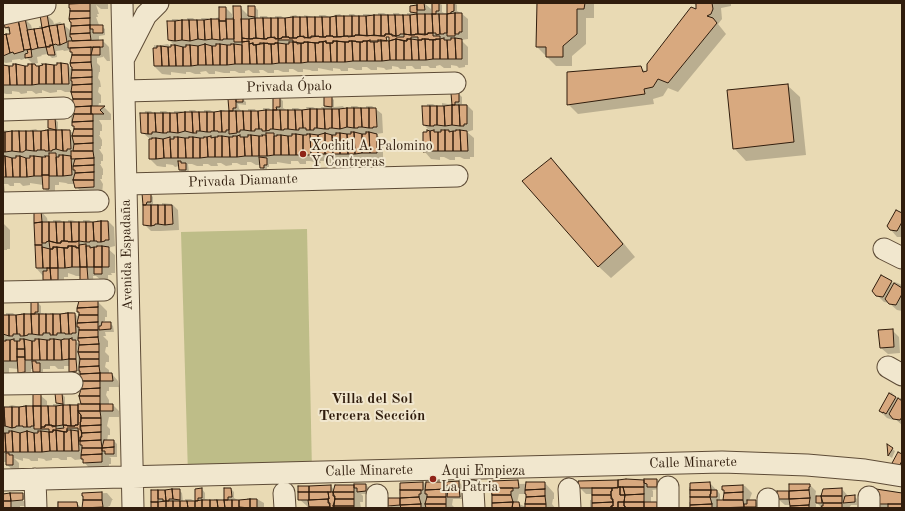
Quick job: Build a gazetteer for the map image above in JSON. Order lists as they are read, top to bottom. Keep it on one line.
{"streets":{"street":["Privada Ópalo","Privada Diamante","Avenida Espadaña","Calle Minarete"]},"crossings":[["Privada Ópalo","Avenida Espadaña"],["Privada Diamante","Avenida Espadaña"],["Avenida Espadaña","Calle Minarete"]],"districts":["Villa del Sol Tercera Sección"],"places":["Xochitl A. Palomino Y Contreras","Aqui Empieza La Patria"]}
